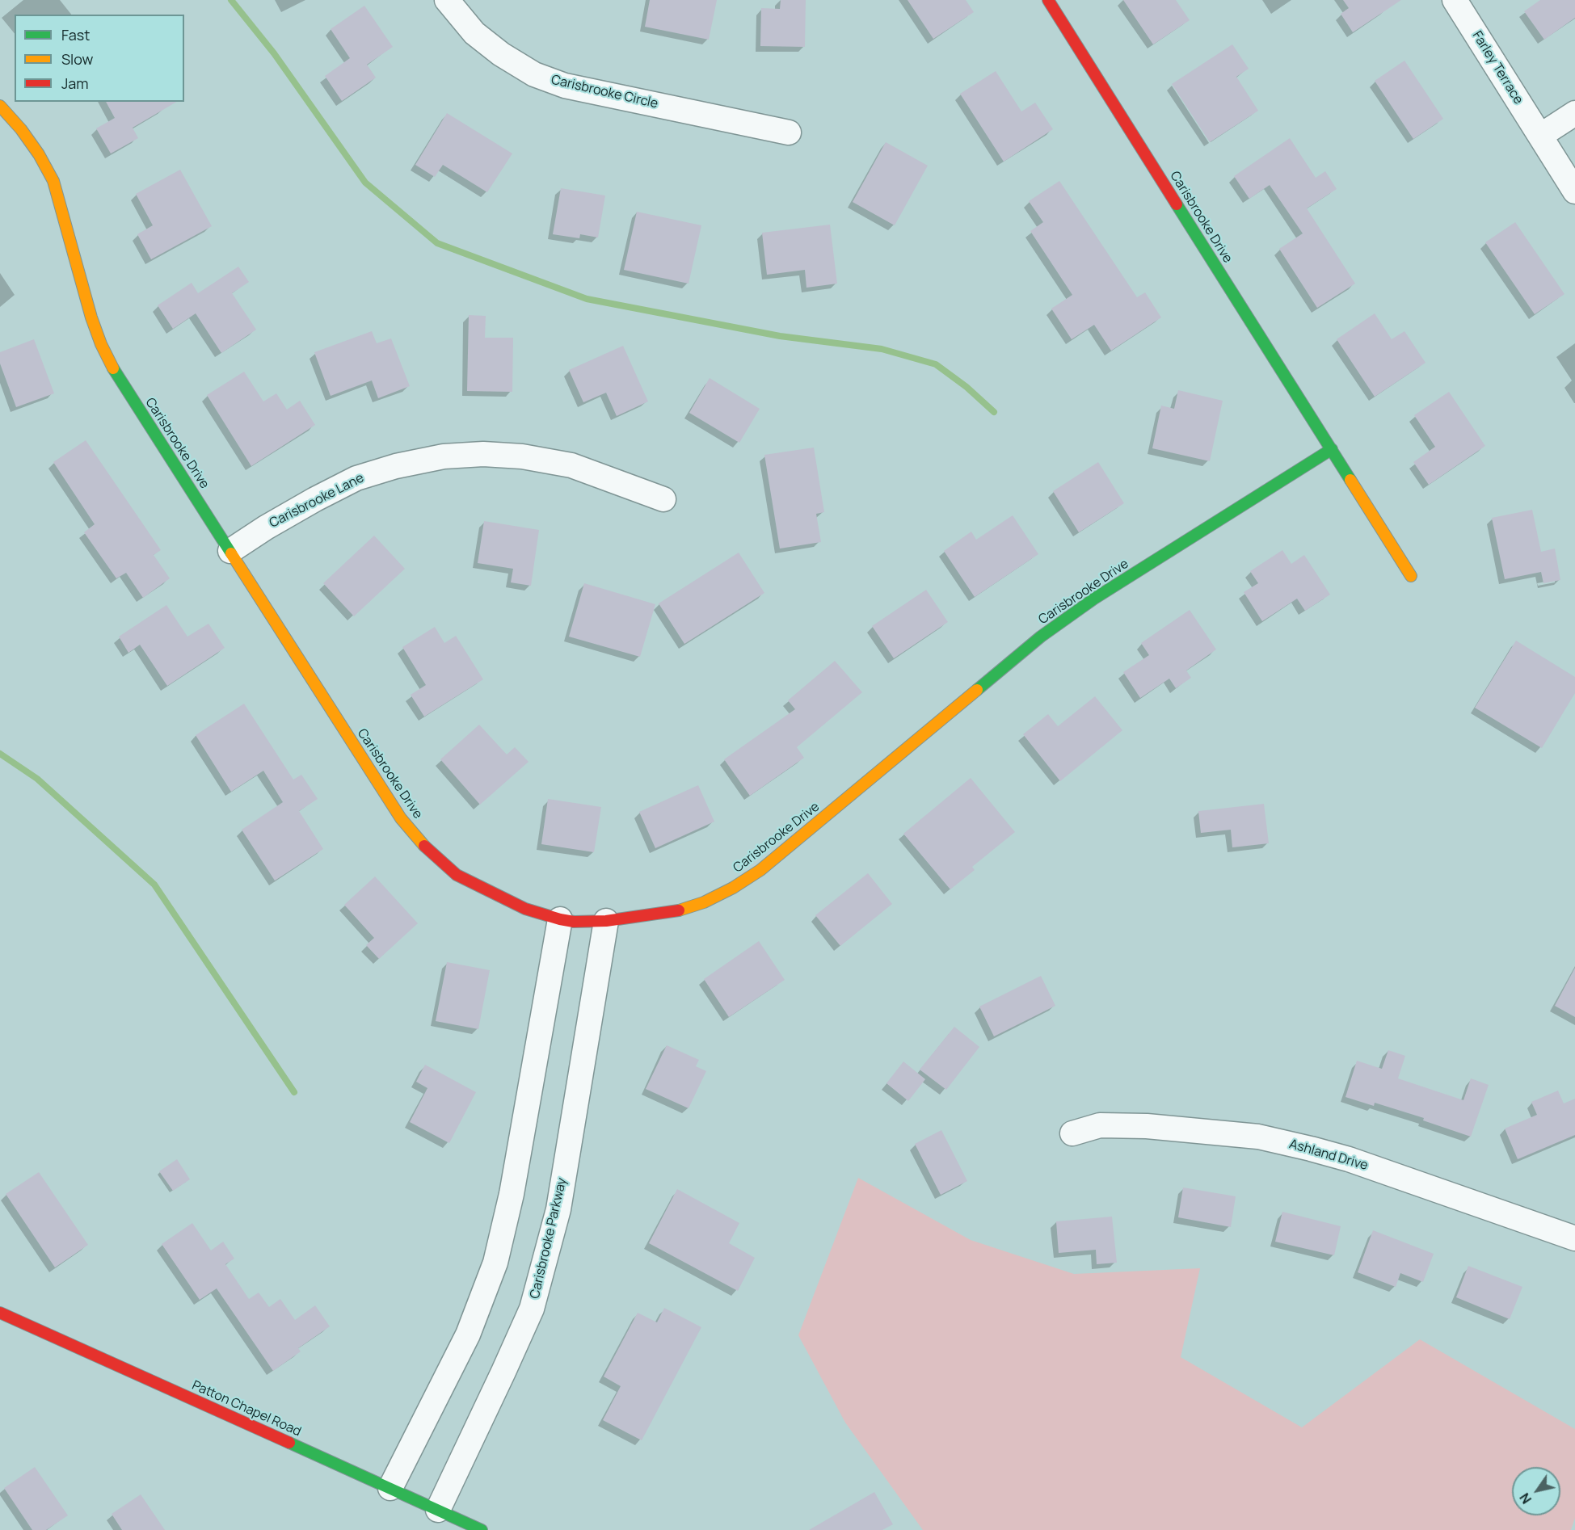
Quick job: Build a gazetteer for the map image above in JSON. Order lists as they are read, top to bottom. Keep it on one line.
{"streets":{"street":["Farley Terrace","Carisbrooke Circle","Carisbrooke Drive","Carisbrooke Lane","Ashland Drive","Carisbrooke Parkway","Patton Chapel Road"]},"crossings":[["Carisbrooke Drive","Carisbrooke Lane"],["Carisbrooke Drive","Carisbrooke Parkway"],["Carisbrooke Parkway","Patton Chapel Road"]],"legend":["Fast","Slow","Jam"],"north":"bottom left"}
